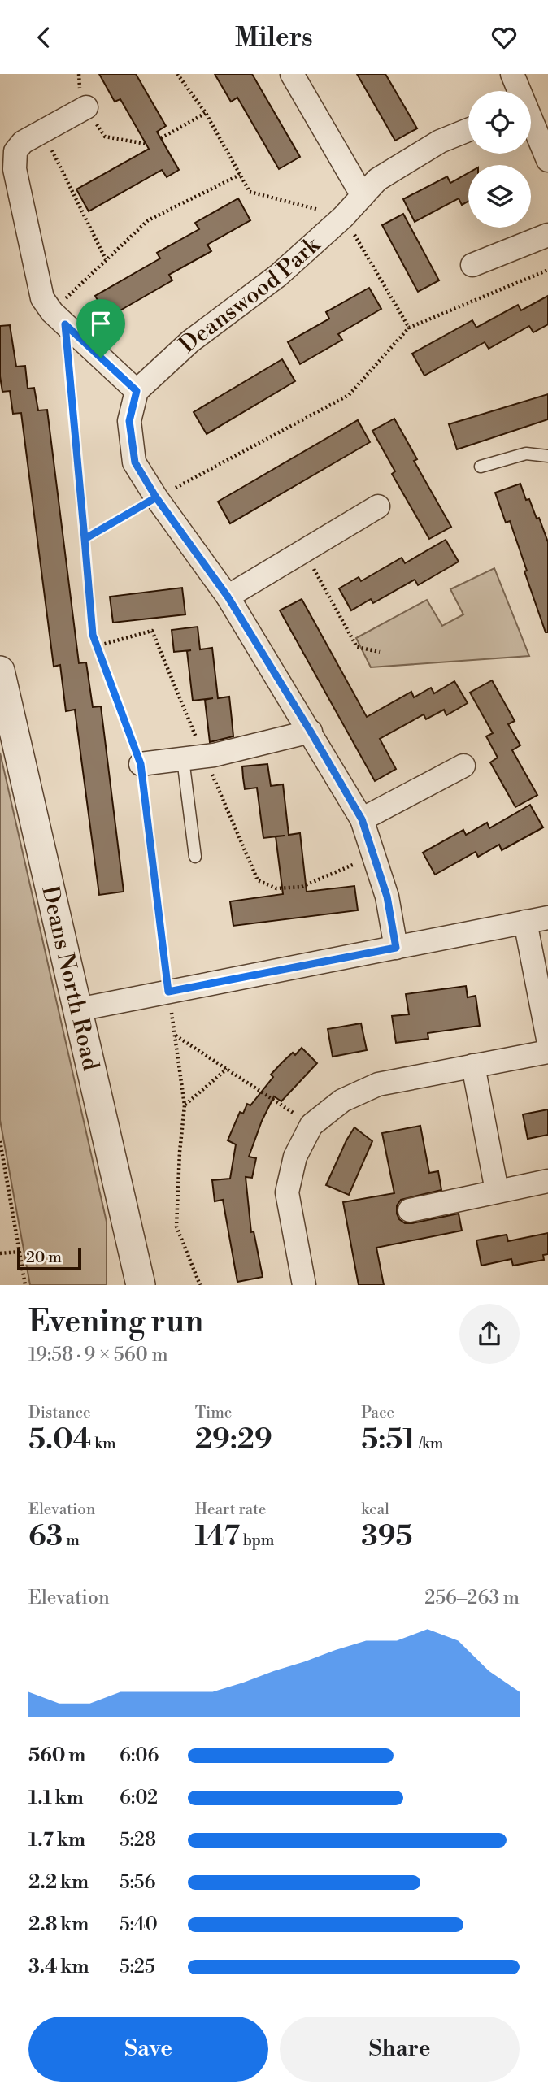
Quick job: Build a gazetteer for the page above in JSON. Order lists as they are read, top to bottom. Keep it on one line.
{"streets":{"street":["Deanswood Park","Deans North Road"]},"scale_bar":"20 m","page":{"header":"Milers","scale":"20 m","heading":["Evening run","19:58 · 9 × 560 m"],"stats":[["Distance","5.04 km"],["Time","29:29"],["Pace","5:51 /km"],["Elevation","63 m"],["Heart rate","147 bpm"],["kcal","395"]],"chart":["Elevation","256–263 m"],"list":[{"name":"560 m","note":"6:06"},{"name":"1.1 km","note":"6:02"},{"name":"1.7 km","note":"5:28"},{"name":"2.2 km","note":"5:56"},{"name":"2.8 km","note":"5:40"},{"name":"3.4 km","note":"5:25"}],"buttons":["Save","Share"]}}
